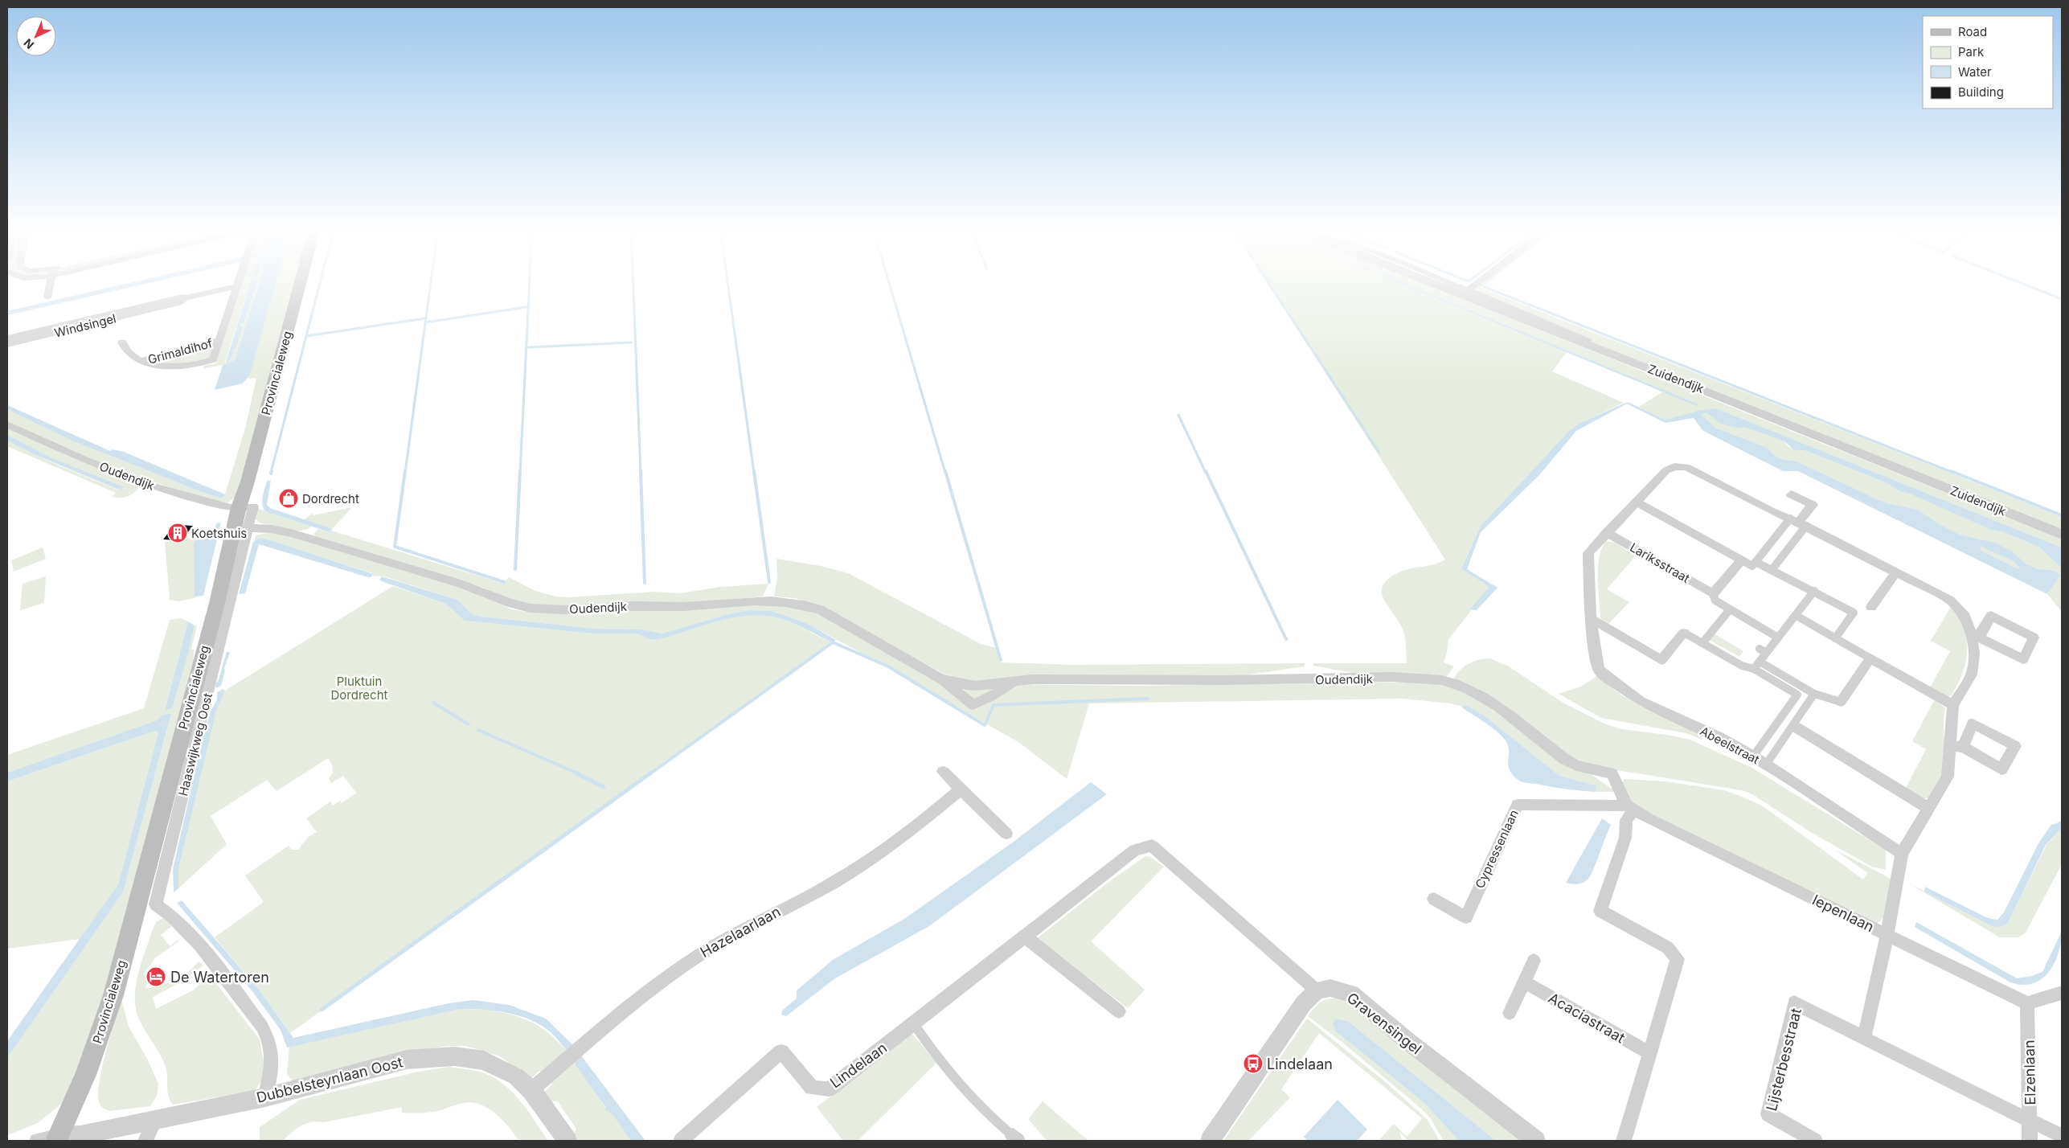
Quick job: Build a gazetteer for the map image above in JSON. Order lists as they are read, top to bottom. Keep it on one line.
{"streets":{"main road":["Provincialeweg"],"street":["Windsingel","Grimaldihof","Zuidendijk","Oudendijk","Lariksstraat","Haaswijkweg Oost","Abeelstraat","Cypressenlaan","Iepenlaan","Hazelaarlaan","Acaciastraat","Gravensingel","Lijsterbesstraat","Lindelaan","Elzenlaan","Dubbelsteynlaan Oost"]},"crossings":[["Windsingel","Grimaldihof"],["Provincialeweg","Oudendijk"],["Provincialeweg","Haaswijkweg Oost"],["Provincialeweg","Dubbelsteynlaan Oost"],["Oudendijk","Haaswijkweg Oost"],["Oudendijk","Cypressenlaan"],["Oudendijk","Iepenlaan"],["Lariksstraat","Abeelstraat"],["Haaswijkweg Oost","Dubbelsteynlaan Oost"],["Abeelstraat","Iepenlaan"],["Cypressenlaan","Iepenlaan"],["Iepenlaan","Elzenlaan"],["Hazelaarlaan","Dubbelsteynlaan Oost"],["Gravensingel","Lindelaan"],["Lijsterbesstraat","Elzenlaan"]],"parks":["Pluktuin Dordrecht"],"places":{"shop":["Dordrecht"],"building":["Koetshuis"],"hotel":["De Watertoren"],"bus stop":["Lindelaan"]},"legend":["Road","Park","Water","Building"],"north":"bottom left"}
